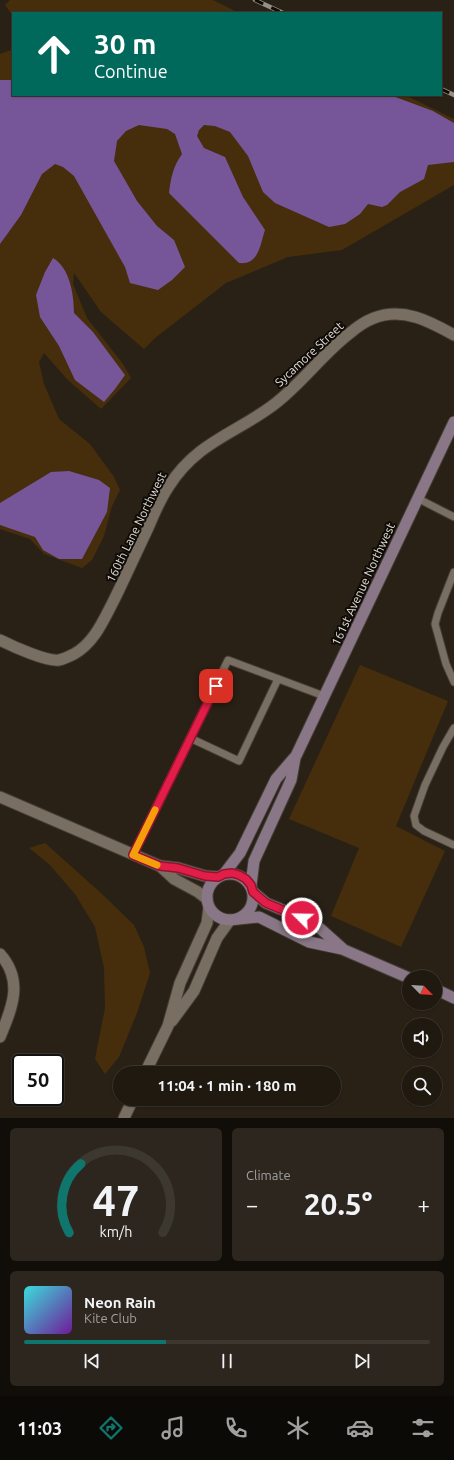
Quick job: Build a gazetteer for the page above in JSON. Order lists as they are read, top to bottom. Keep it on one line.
{"streets":{"main road":["161st Avenue Northwest"],"street":["Sycamore Street","160th Lane Northwest"]},"crossings":[["Sycamore Street","160th Lane Northwest"]],"north":"bottom right","page":{"turn":["30 m","Continue"],"limit":"50","trip":"11:04 · 1 min · 180 m","tile":"Climate","heat":["−","20.5°","+"],"song":["Neon Rain","Kite Club"],"tabs":"11:03","gauge":["47","km/h"]}}
